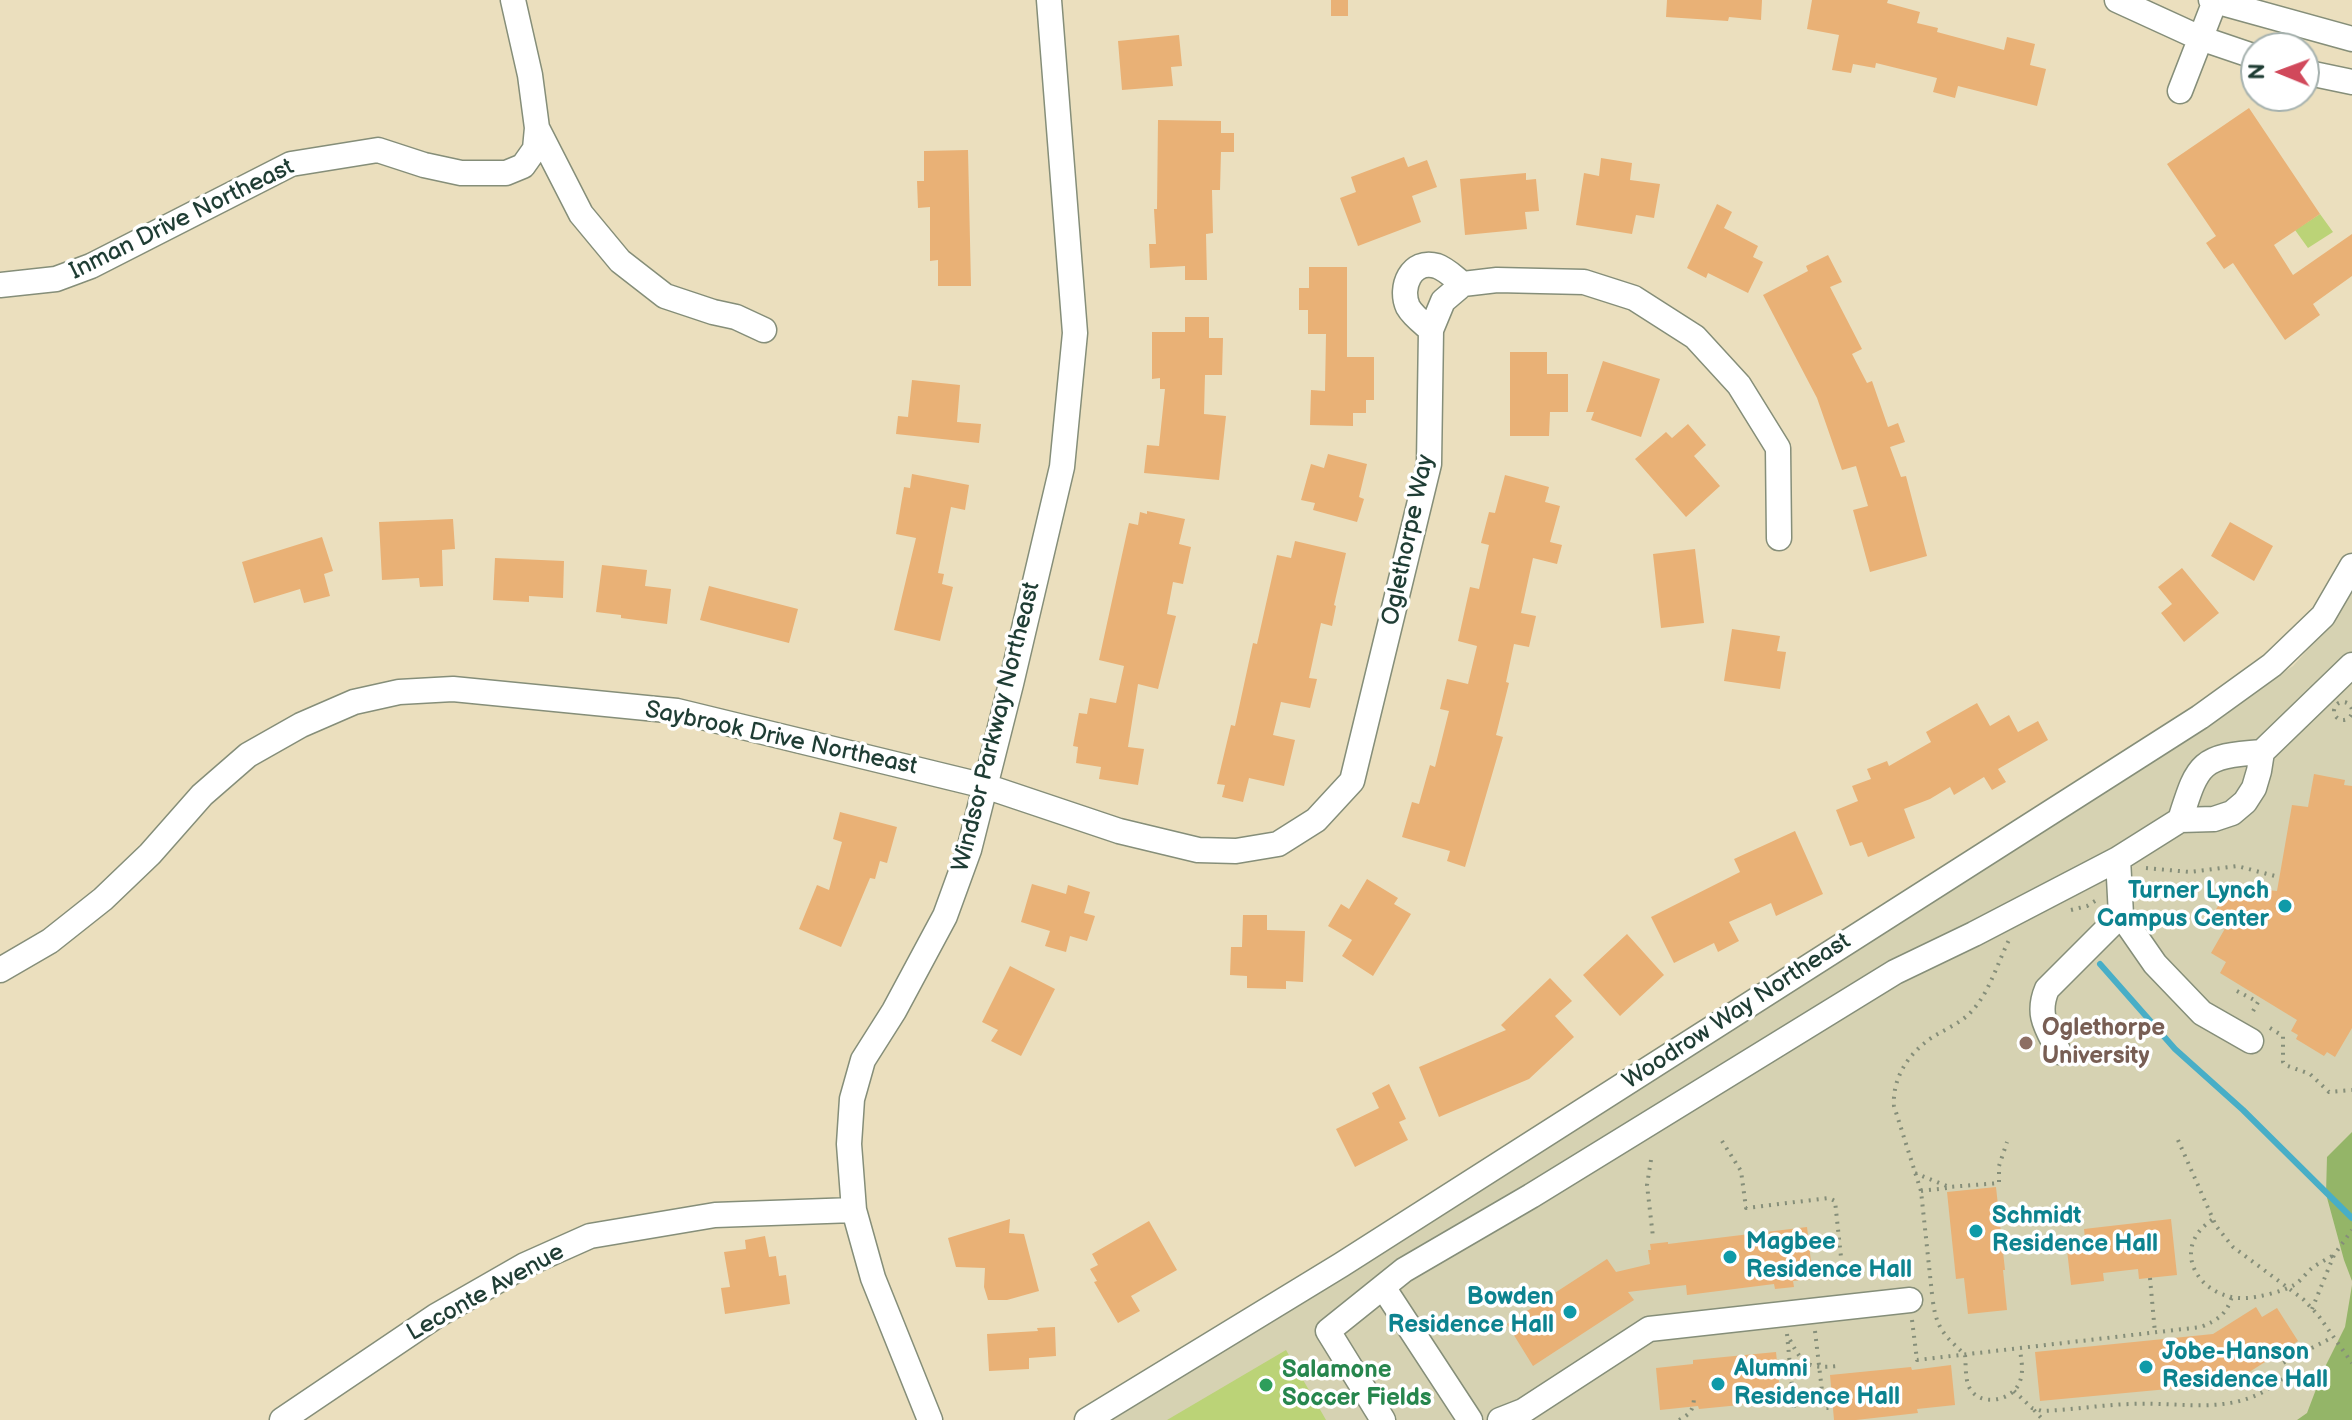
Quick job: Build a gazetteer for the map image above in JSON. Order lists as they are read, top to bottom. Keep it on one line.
{"streets":{"street":["Inman Drive Northeast","Oglethorpe Way","Windsor Parkway Northeast","Saybrook Drive Northeast","Woodrow Way Northeast","Leconte Avenue"]},"crossings":[["Oglethorpe Way","Windsor Parkway Northeast"],["Oglethorpe Way","Saybrook Drive Northeast"],["Windsor Parkway Northeast","Saybrook Drive Northeast"],["Windsor Parkway Northeast","Leconte Avenue"]],"places":["Turner Lynch Campus Center","Oglethorpe University","Schmidt Residence Hall","Magbee Residence Hall","Bowden Residence Hall","Jobe-Hanson Residence Hall","Alumni Residence Hall","Salamone Soccer Fields"],"north":"left"}
